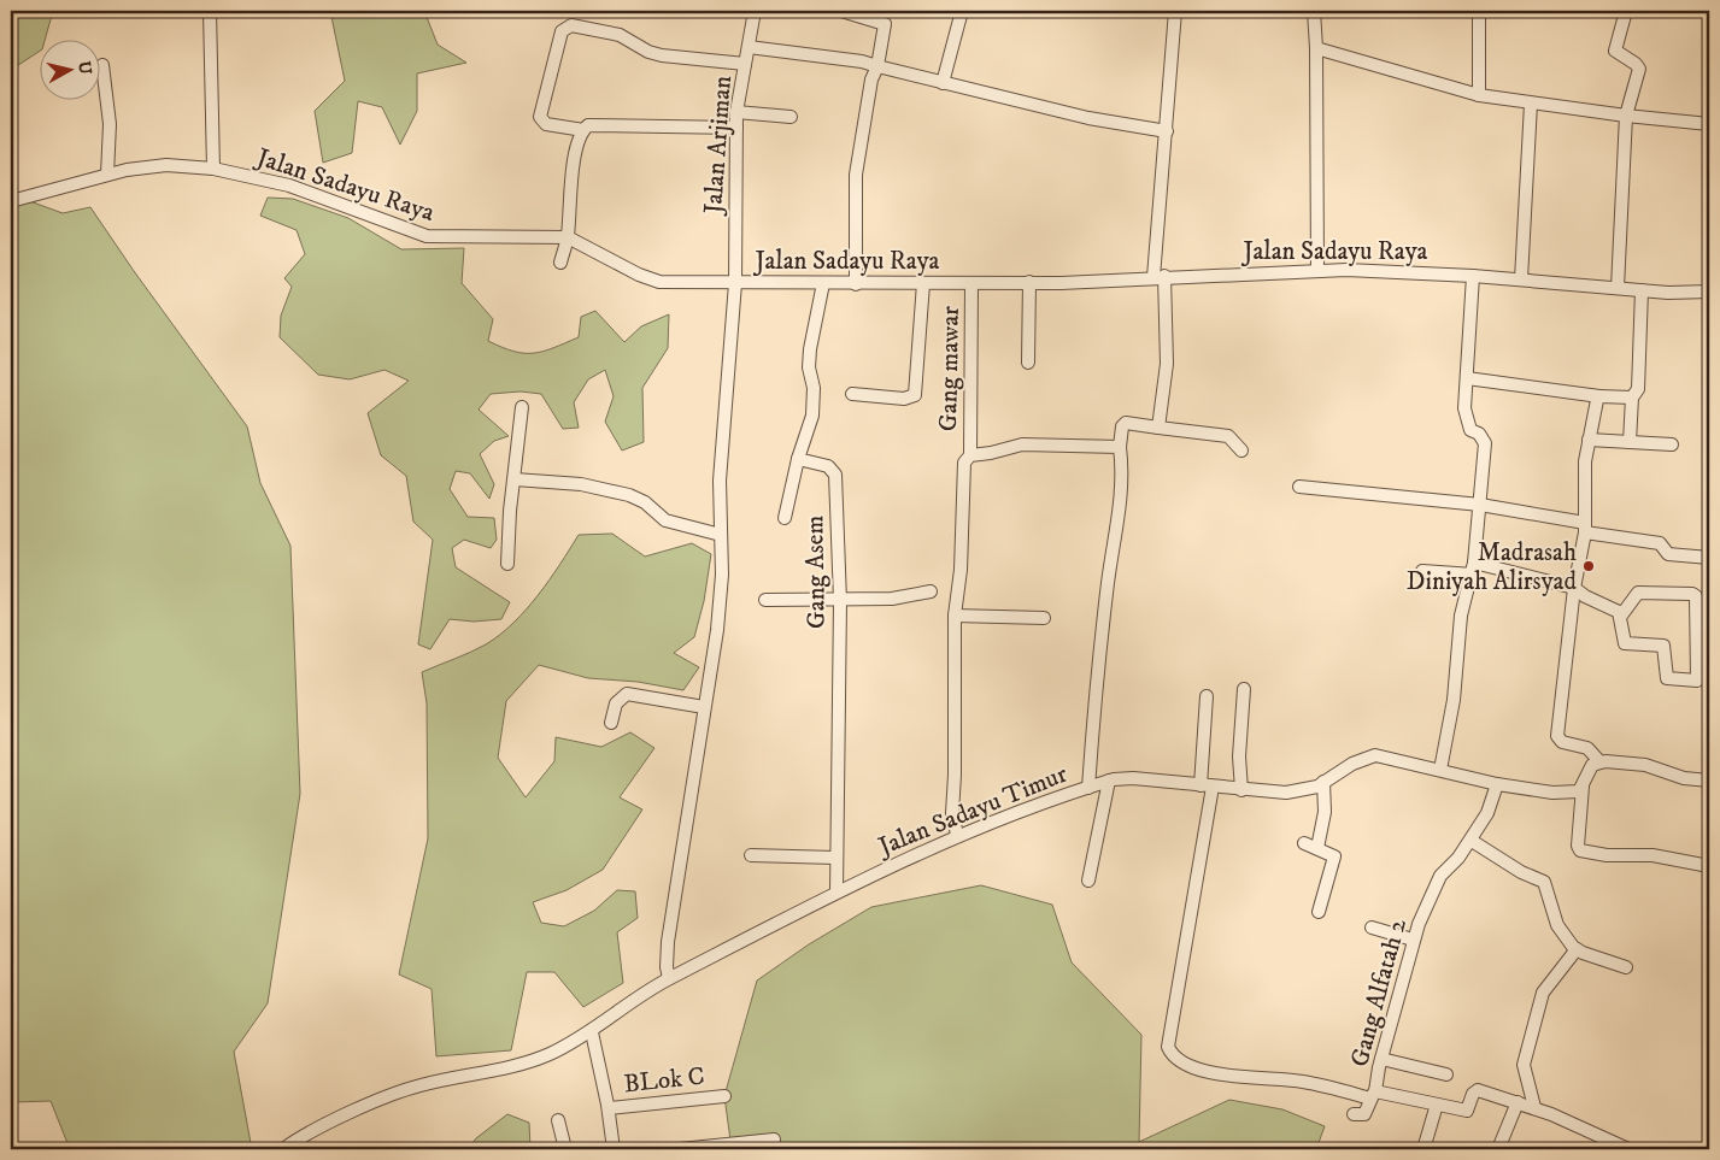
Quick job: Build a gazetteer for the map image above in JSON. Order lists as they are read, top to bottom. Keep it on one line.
{"streets":{"street":["Jalan Arjiman","Jalan Sadayu Raya","Gang mawar","Gang Asem","Jalan Sadayu Timur","Gang Alfatah 2","BLok C"]},"crossings":[["Jalan Arjiman","Jalan Sadayu Raya"],["Jalan Arjiman","Jalan Sadayu Timur"],["Jalan Sadayu Raya","Gang mawar"],["Gang mawar","Jalan Sadayu Timur"],["Gang Asem","Jalan Sadayu Timur"],["Jalan Sadayu Timur","Gang Alfatah 2"]],"places":["Madrasah Diniyah Alirsyad"],"north":"right"}
